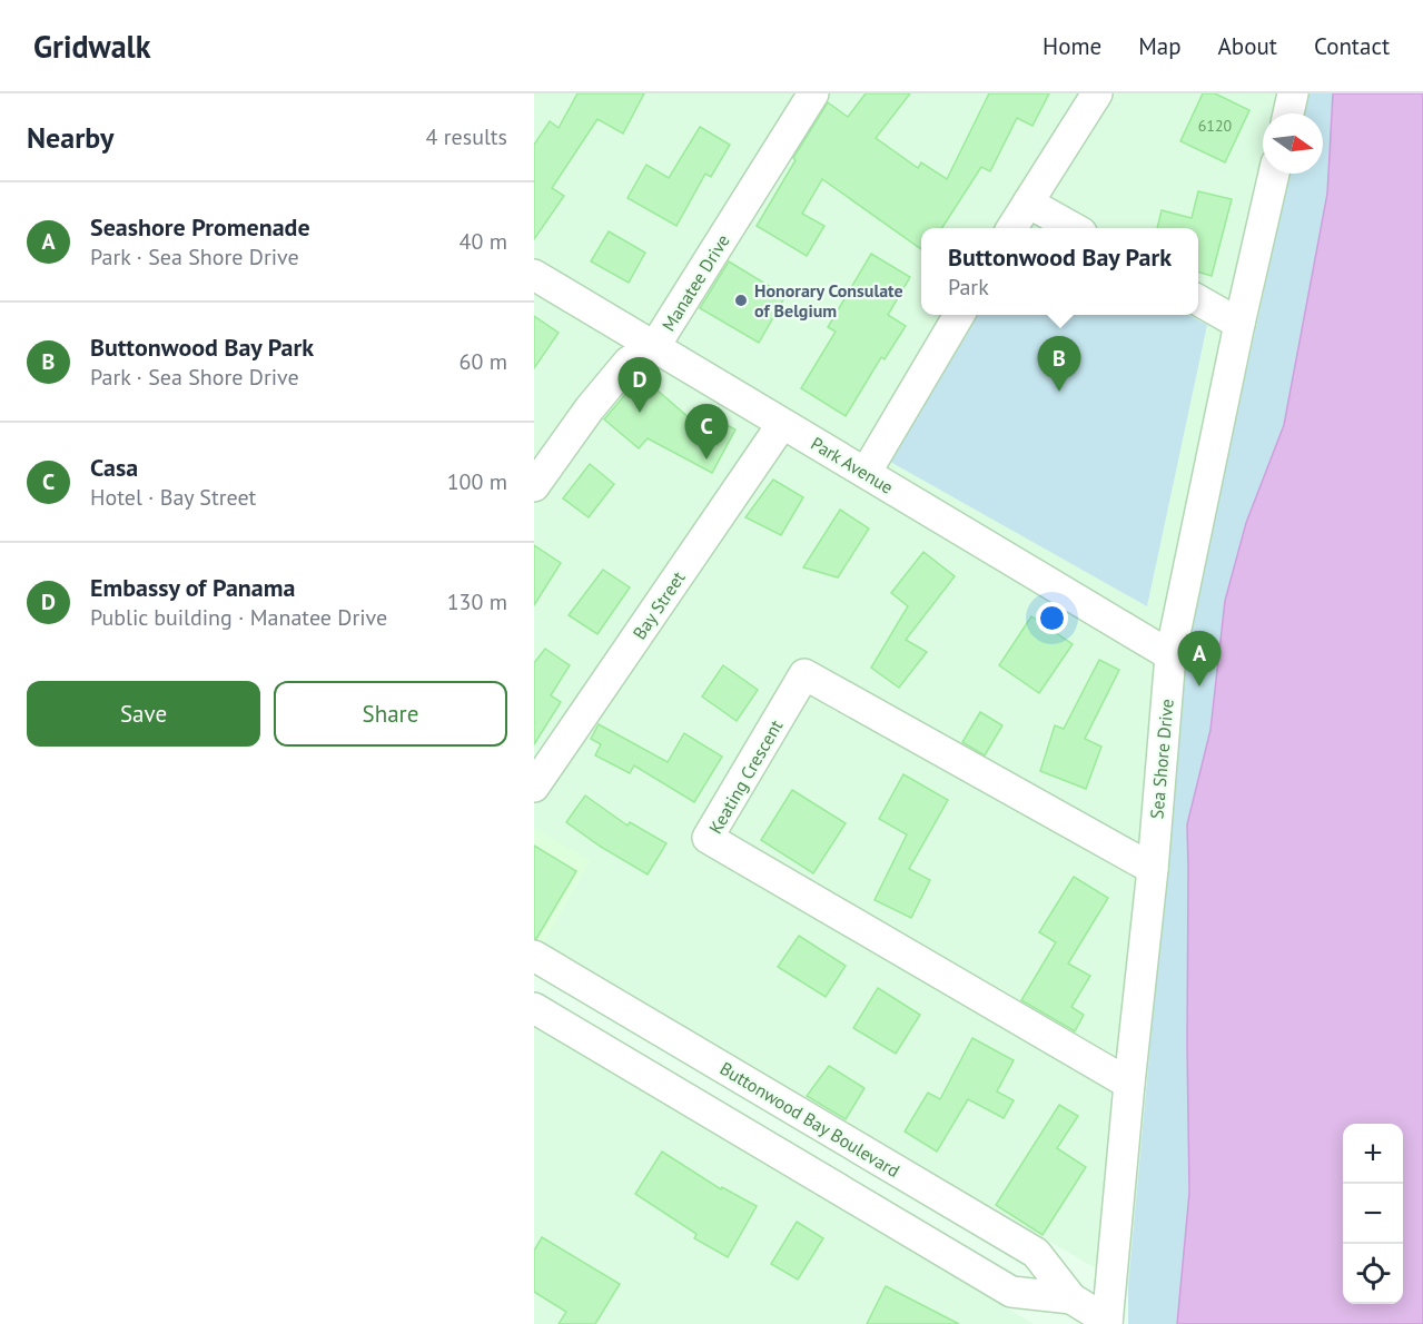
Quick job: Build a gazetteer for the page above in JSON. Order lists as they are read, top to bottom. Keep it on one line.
{"streets":{"street":["Manatee Drive","Park Avenue","Bay Street","Sea Shore Drive","Keating Crescent","Buttonwood Bay Boulevard"]},"crossings":[["Manatee Drive","Park Avenue"],["Park Avenue","Bay Street"],["Park Avenue","Sea Shore Drive"],["Sea Shore Drive","Keating Crescent"],["Sea Shore Drive","Buttonwood Bay Boulevard"]],"places":["Honorary Consulate of Belgium"],"house_numbers":["6120"],"north":"right","page":{"header":"Gridwalk","nav":["Home","Map","About","Contact"],"heading":["Nearby","4 results"],"list":[{"mark":"A","name":"Seashore Promenade","note":"Park · Sea Shore Drive","value":"40 m"},{"mark":"B","name":"Buttonwood Bay Park","note":"Park · Sea Shore Drive","value":"60 m"},{"mark":"C","name":"Casa","note":"Hotel · Bay Street","value":"100 m"},{"mark":"D","name":"Embassy of Panama","note":"Public building · Manatee Drive","value":"130 m"}],"popup":["Buttonwood Bay Park","Park"],"pins":["B","D","C","A"],"buttons":["Save","Share"],"map_buttons":["+","−"]}}
